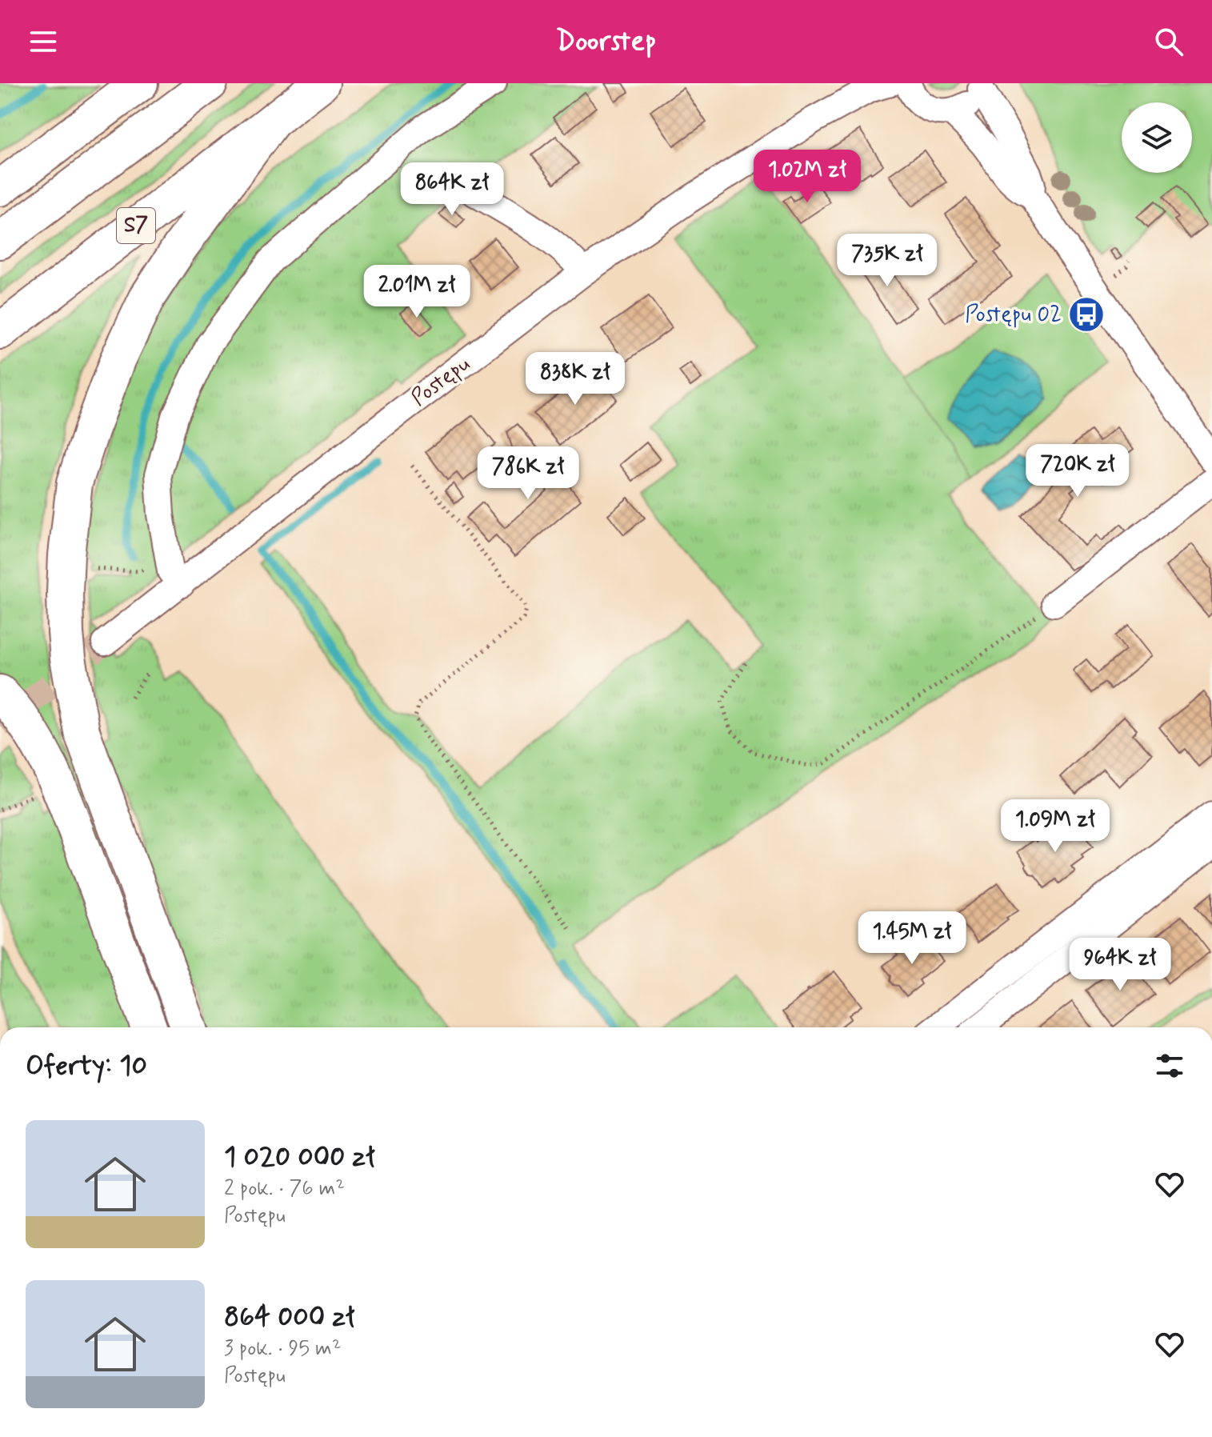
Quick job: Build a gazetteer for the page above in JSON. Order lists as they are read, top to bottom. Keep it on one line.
{"streets":{"highway":["S7"],"street":["Postępu"]},"places":{"bus stop":["Postępu 02"]},"page":{"header":"Doorstep","price":["1.02M zł","864K zł","735K zł","2.01M zł","838K zł","720K zł","786K zł","1.09M zł","1.45M zł","964K zł"],"heading":"Oferty: 10","list":[{"name":"1 020 000 zł","note":"2 pok. · 76 m² · Postępu"},{"name":"864 000 zł","note":"3 pok. · 95 m² · Postępu"}]}}
